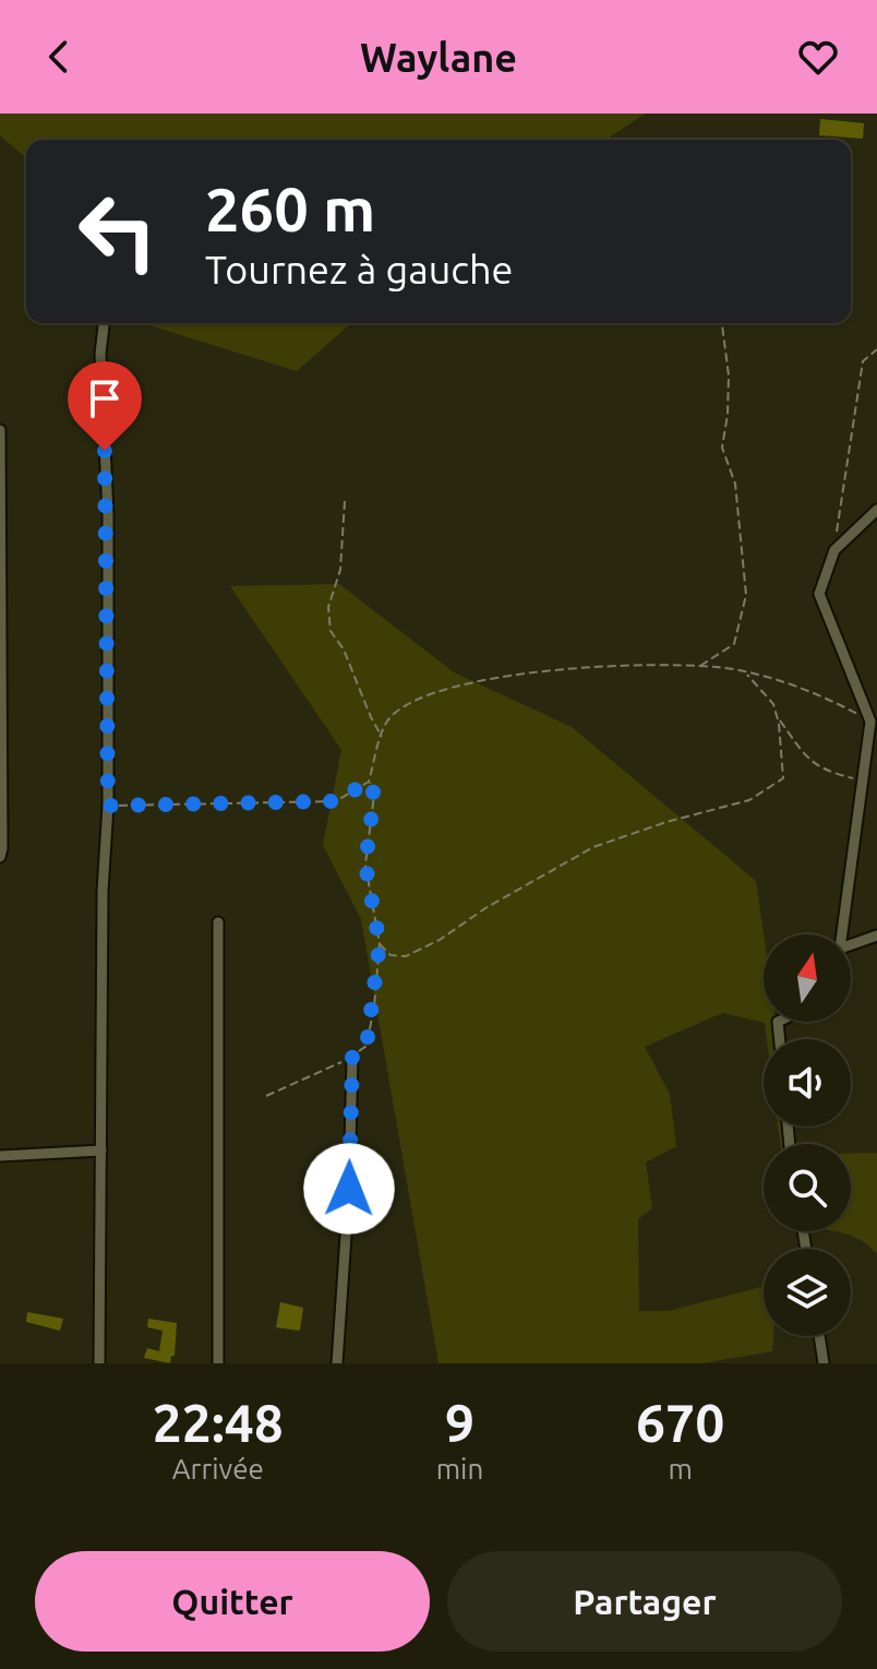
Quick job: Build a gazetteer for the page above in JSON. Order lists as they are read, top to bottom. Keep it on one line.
{"north":"top","page":{"header":"Waylane","turn":["260 m","Tournez à gauche"],"eta":["22:48","Arrivée","9","min","670","m"],"buttons":["Quitter","Partager"]}}
